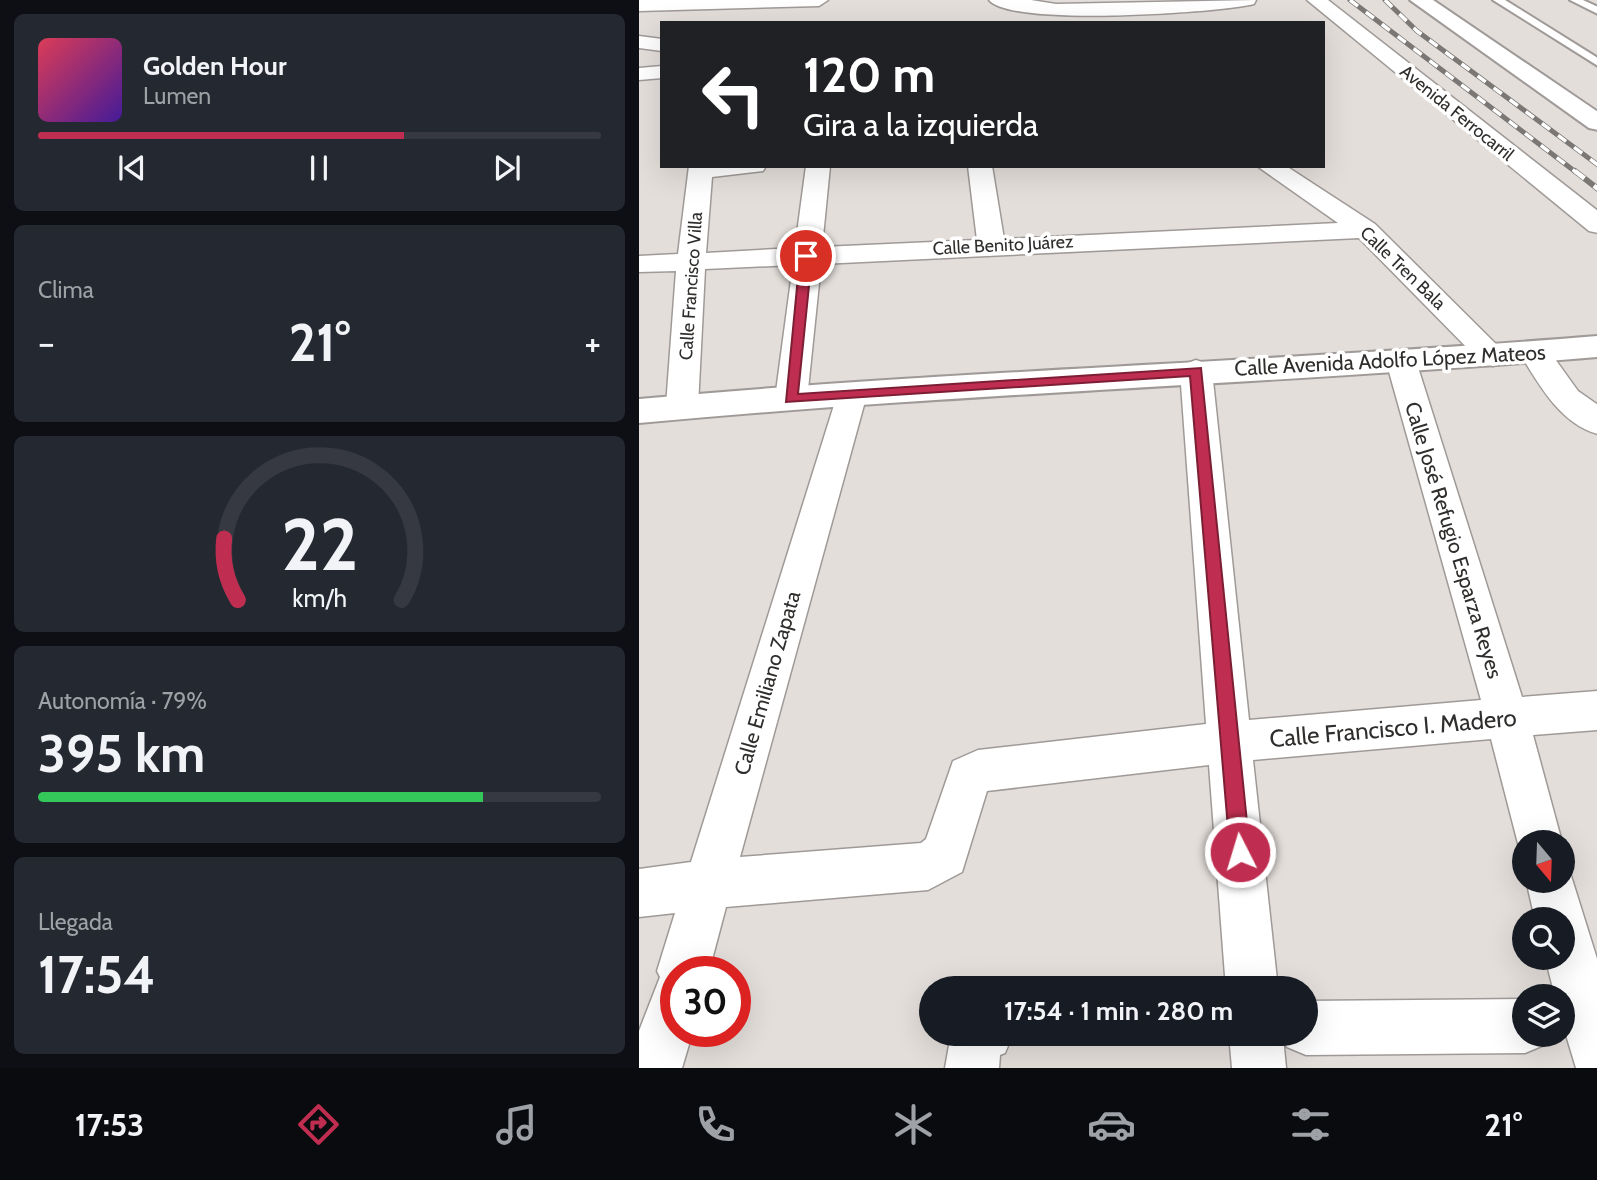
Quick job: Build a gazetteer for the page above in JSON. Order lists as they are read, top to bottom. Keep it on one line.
{"streets":{"street":["Avenida Ferrocarril","Calle Benito Juárez","Calle Tren Bala","Calle Francisco Villa","Calle Avenida Adolfo López Mateos","Calle José Refugio Esparza Reyes","Calle Emiliano Zapata","Calle Francisco I. Madero"]},"crossings":[["Calle Benito Juárez","Calle Tren Bala"],["Calle Benito Juárez","Calle Francisco Villa"],["Calle Tren Bala","Calle Avenida Adolfo López Mateos"],["Calle Francisco Villa","Calle Avenida Adolfo López Mateos"],["Calle Avenida Adolfo López Mateos","Calle José Refugio Esparza Reyes"],["Calle Avenida Adolfo López Mateos","Calle Emiliano Zapata"],["Calle José Refugio Esparza Reyes","Calle Francisco I. Madero"],["Calle Emiliano Zapata","Calle Francisco I. Madero"]],"north":"bottom","page":{"turn":["120 m","Gira a la izquierda"],"song":["Golden Hour","Lumen"],"tile":["Clima",["Autonomía · 79%","395 km"],["Llegada","17:54"]],"heat":["−","21°","+"],"limit":"30","trip":"17:54 · 1 min · 280 m","tabs":["17:53","21°"],"gauge":["22","km/h"]}}
